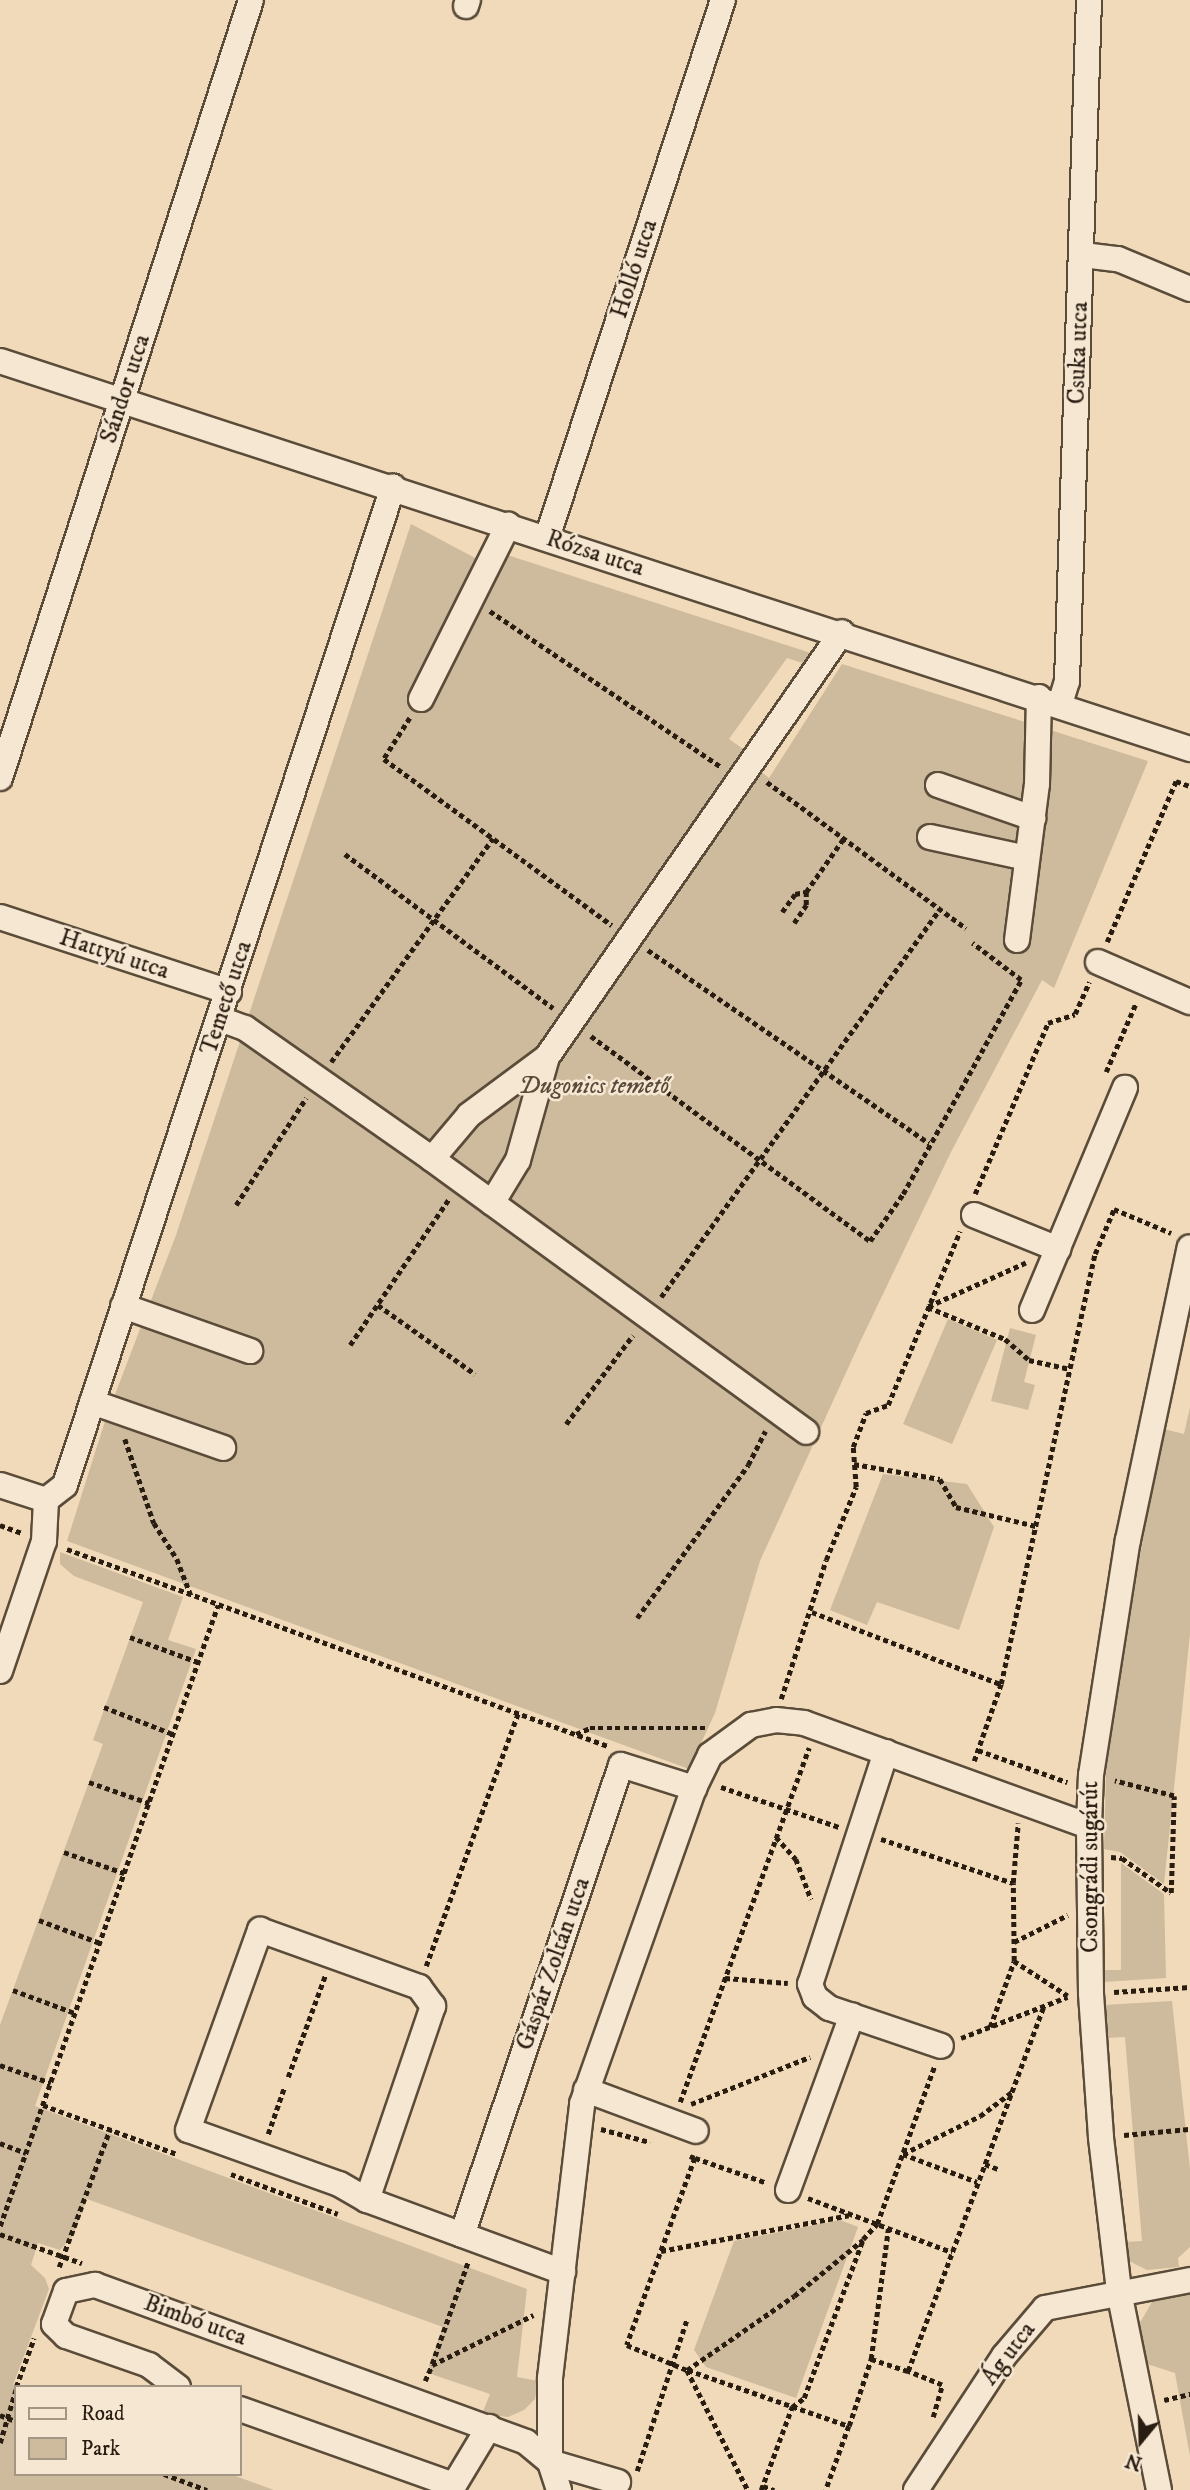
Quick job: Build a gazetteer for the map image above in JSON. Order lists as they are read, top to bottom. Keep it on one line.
{"streets":{"street":["Holló utca","Csuka utca","Sándor utca","Rózsa utca","Hattyú utca","Temető utca","Csongrádi sugárút","Gáspár Zoltán utca","Bimbó utca","Ág utca"]},"crossings":[["Holló utca","Rózsa utca"],["Csuka utca","Rózsa utca"],["Sándor utca","Rózsa utca"],["Rózsa utca","Temető utca"],["Hattyú utca","Temető utca"],["Csongrádi sugárút","Ág utca"]],"parks":["Dugonics temető"],"legend":["Road","Park"],"north":"bottom"}
